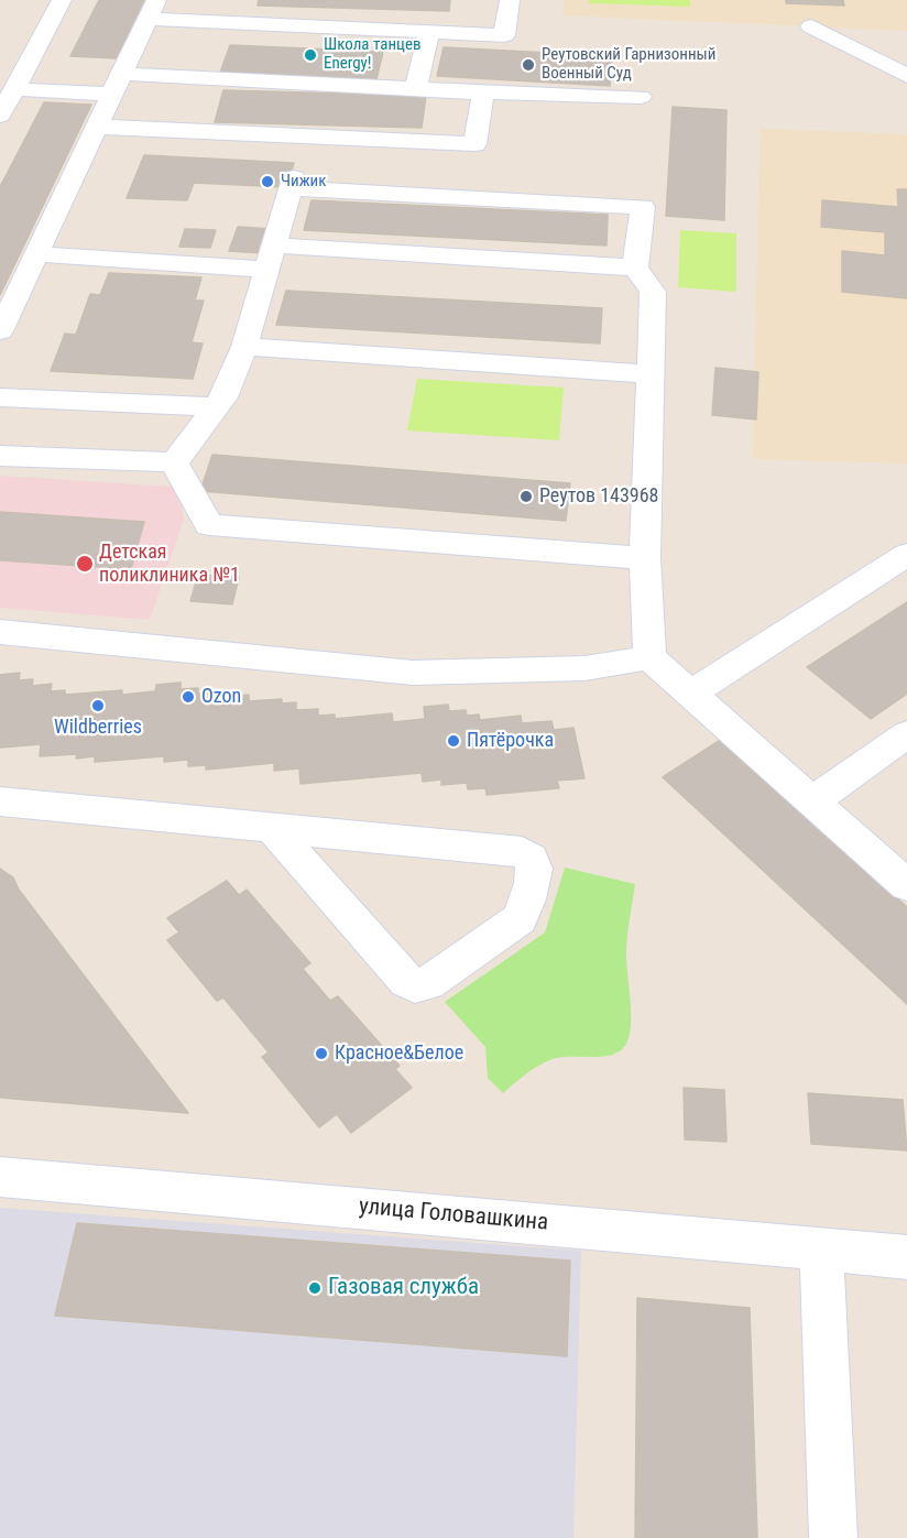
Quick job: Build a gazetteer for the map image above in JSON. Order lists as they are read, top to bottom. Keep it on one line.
{"streets":{"street":["улица Головашкина"]},"places":["Школа танцев Energy!","Реутовский Гарнизонный Военный Суд","Чижик","Реутов 143968","Детская поликлиника №1","Ozon","Wildberries","Пятёрочка","Красное&Белое","Газовая служба"]}
